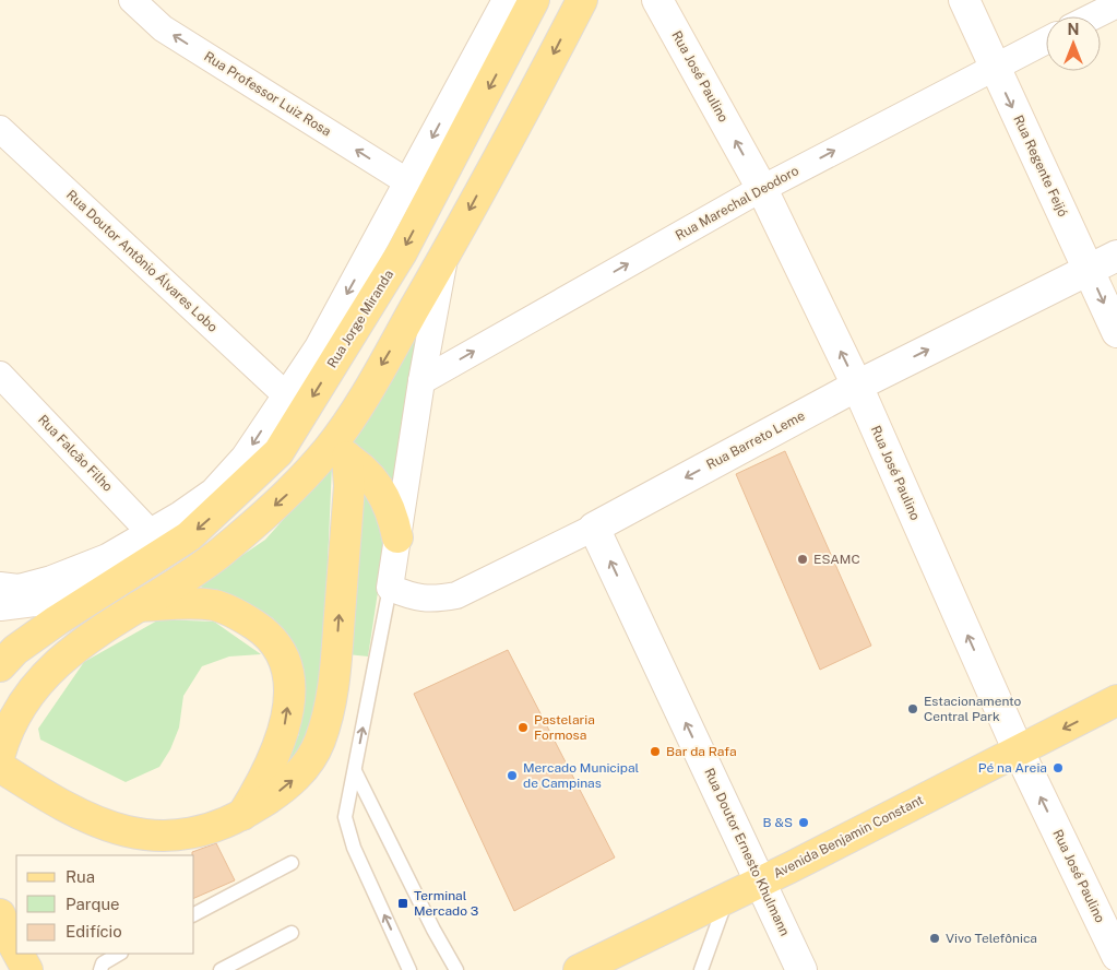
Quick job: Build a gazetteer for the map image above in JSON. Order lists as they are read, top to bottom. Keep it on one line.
{"streets":{"main road":["Rua José Paulino","Rua Regente Feijó","Rua Jorge Miranda","Rua Barreto Leme","Avenida Benjamin Constant","Rua Doutor Ernesto Khulmann"],"street":["Rua Professor Luiz Rosa","Rua Marechal Deodoro","Rua Doutor Antônio Álvares Lobo","Rua Falcão Filho"]},"crossings":[["Rua José Paulino","Rua Marechal Deodoro"],["Rua José Paulino","Rua Barreto Leme"],["Rua José Paulino","Avenida Benjamin Constant"],["Rua Professor Luiz Rosa","Rua Jorge Miranda"],["Rua Regente Feijó","Rua Marechal Deodoro"],["Rua Regente Feijó","Rua Barreto Leme"],["Rua Doutor Antônio Álvares Lobo","Rua Jorge Miranda"],["Rua Jorge Miranda","Rua Falcão Filho"],["Rua Barreto Leme","Rua Doutor Ernesto Khulmann"],["Avenida Benjamin Constant","Rua Doutor Ernesto Khulmann"]],"one_way":["Rua José Paulino","Rua Professor Luiz Rosa","Rua Regente Feijó","Rua Marechal Deodoro","Rua Jorge Miranda","Rua Doutor Ernesto Khulmann"],"places":{"other":["ESAMC","Estacionamento Central Park","Pastelaria Formosa","Bar da Rafa","Pé na Areia","Mercado Municipal de Campinas","B &S","Vivo Telefônica"],"transit":["Terminal Mercado 3"]},"legend":["Rua","Parque","Edifício"],"north":"top"}
